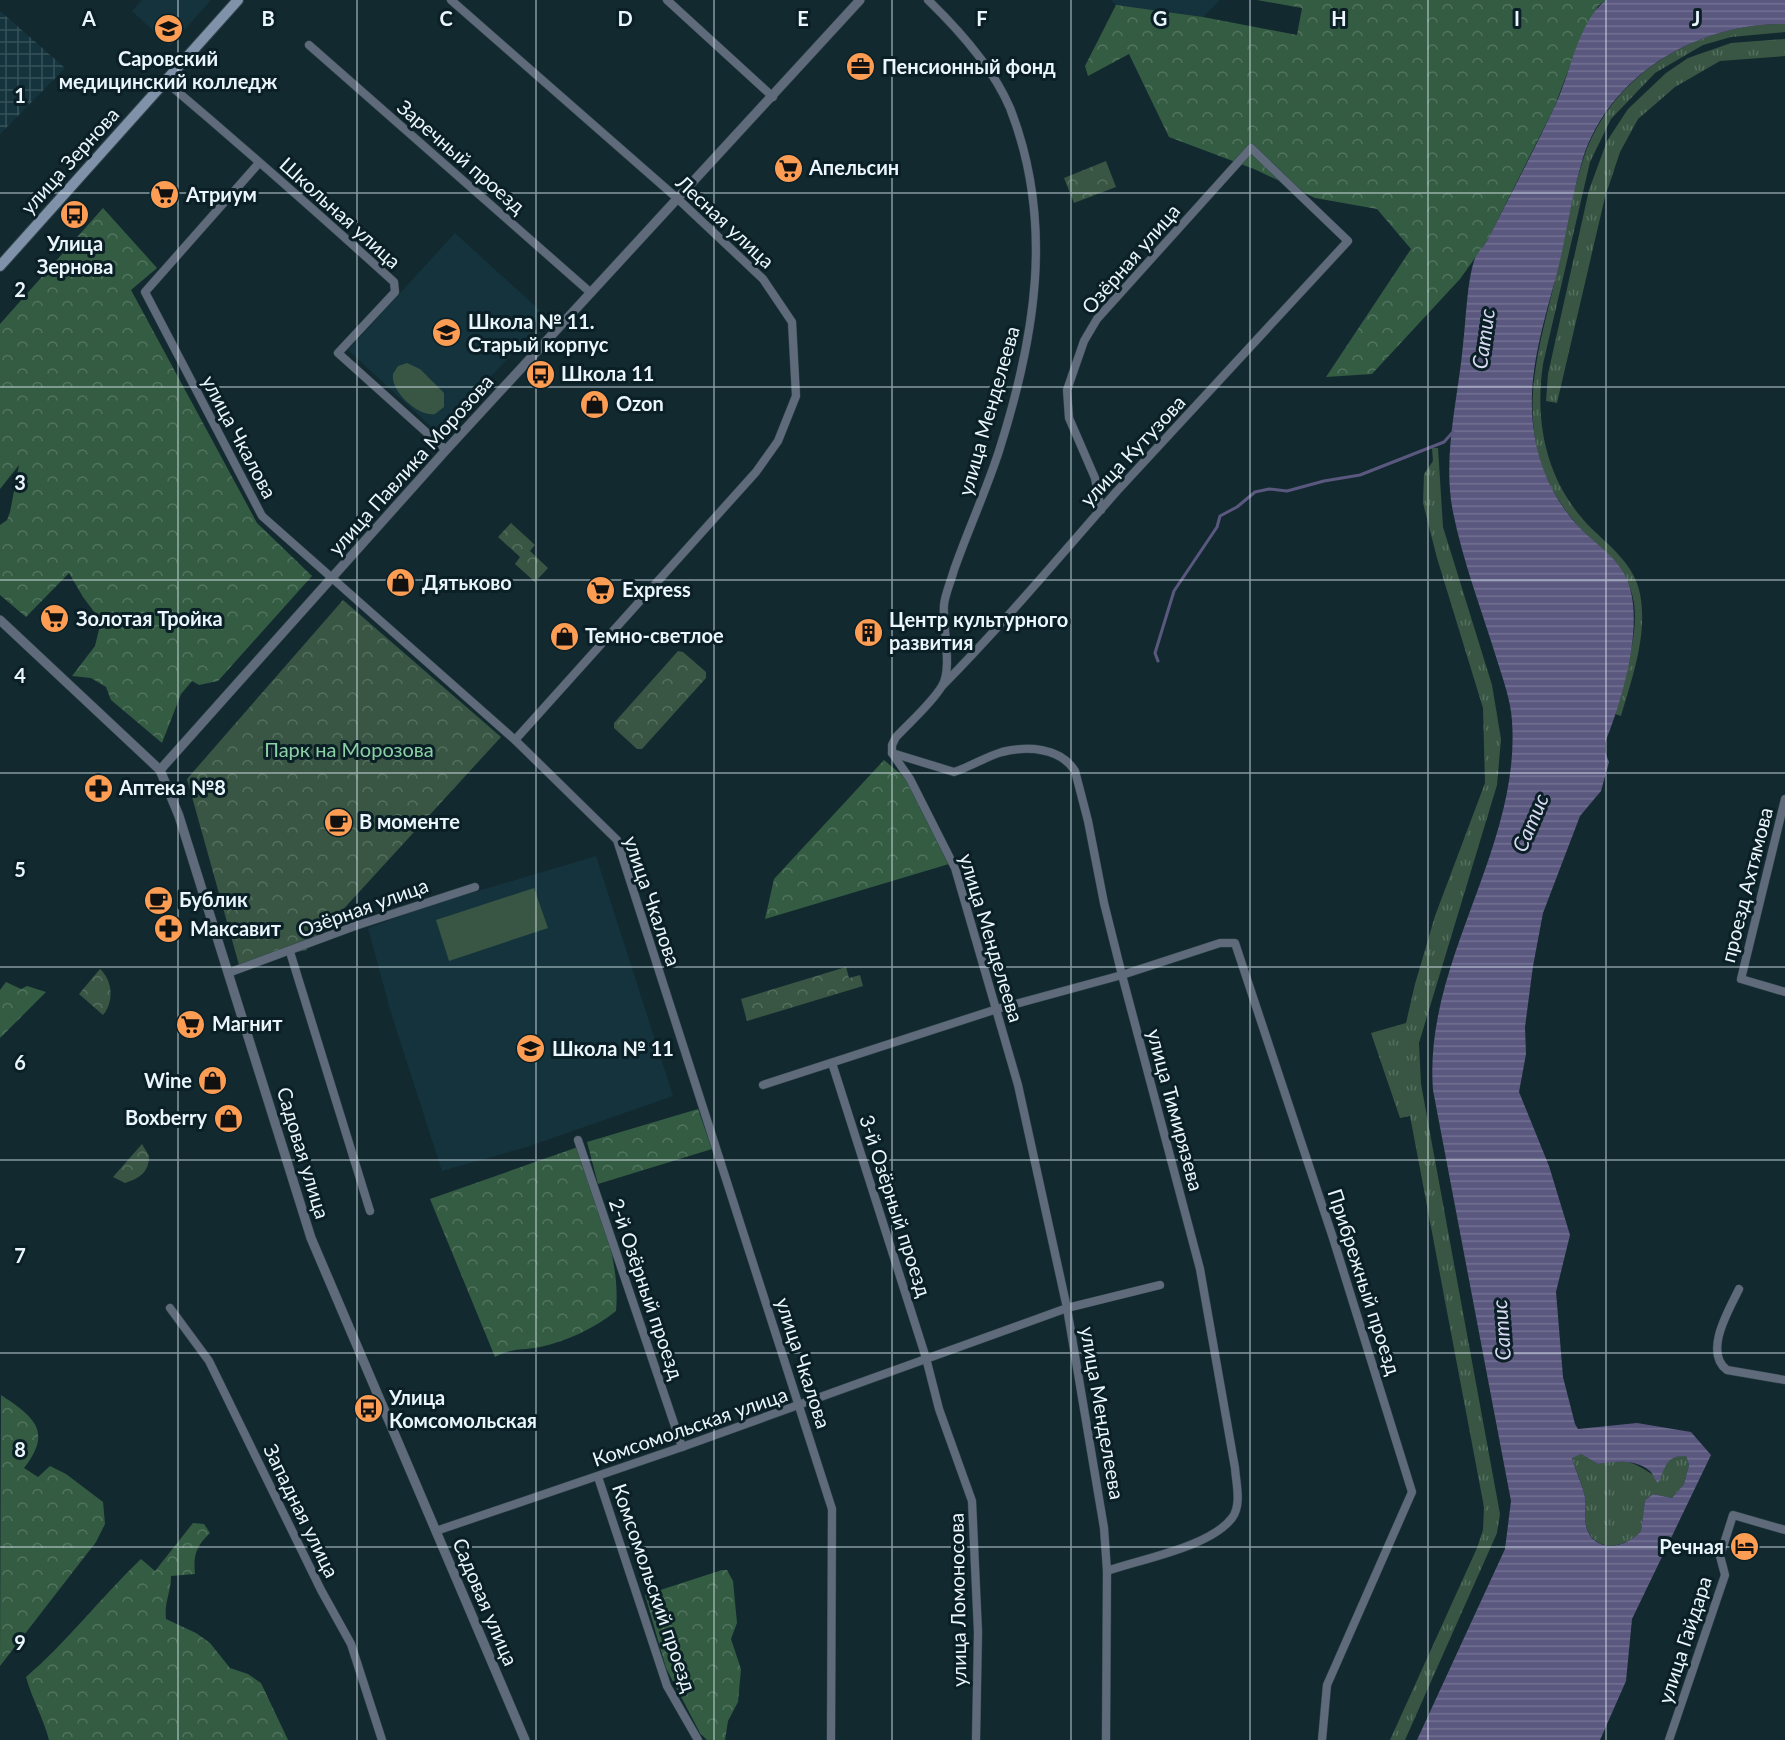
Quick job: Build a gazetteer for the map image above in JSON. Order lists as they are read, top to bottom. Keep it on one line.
{"streets":{"main road":["улица Зернова"],"street":["Заречный проезд","Школьная улица","Лесная улица","Озёрная улица","улица Менделеева","улица Чкалова","улица Кутузова","улица Павлика Морозова","проезд Ахтямова","улица Тимирязева","Садовая улица","3-й Озёрный проезд","Прибрежный проезд","2-й Озёрный проезд","Комсомольская улица","Западная улица","Комсомольский проезд","улица Ломоносова","улица Гайдара"]},"crossings":[["Заречный проезд","улица Павлика Морозова"],["улица Зернова","Школьная улица"],["Школьная улица","улица Чкалова"],["Школьная улица","улица Павлика Морозова"],["Лесная улица","улица Чкалова"],["Лесная улица","улица Павлика Морозова"],["Озёрная улица","улица Кутузова"],["Озёрная улица","Садовая улица"],["улица Менделеева","улица Кутузова"],["улица Менделеева","улица Тимирязева"],["улица Менделеева","Комсомольская улица"],["улица Чкалова","улица Павлика Морозова"],["улица Чкалова","Комсомольская улица"],["улица Павлика Морозова","Садовая улица"],["улица Тимирязева","Прибрежный проезд"],["Садовая улица","Комсомольская улица"],["3-й Озёрный проезд","Комсомольская улица"],["3-й Озёрный проезд","улица Ломоносова"],["2-й Озёрный проезд","Комсомольская улица"],["Комсомольская улица","Комсомольский проезд"],["Комсомольская улица","улица Ломоносова"]],"water":["Сатис"],"parks":["Парк на Морозова"],"places":{"school or university":["Саровский медицинский колледж","Школа № 11. Старый корпус","Школа № 11"],"office":["Пенсионный фонд"],"supermarket":["Апельсин","Атриум","Express","Золотая Тройка","Магнит"],"bus stop":["Улица Зернова","Школа 11","Улица Комсомольская"],"shop":["Ozon","Дятьково","Темно-светлое","Wine","Boxberry"],"building":["Центр культурного развития"],"pharmacy":["Аптека №8","Максавит"],"cafe":["В моменте","Бублик"],"hotel":["Речная"]},"grid":{"columns":["A","B","C","D","E","F","G","H","I","J"],"rows":["1","2","3","4","5","6","7","8","9"]}}
